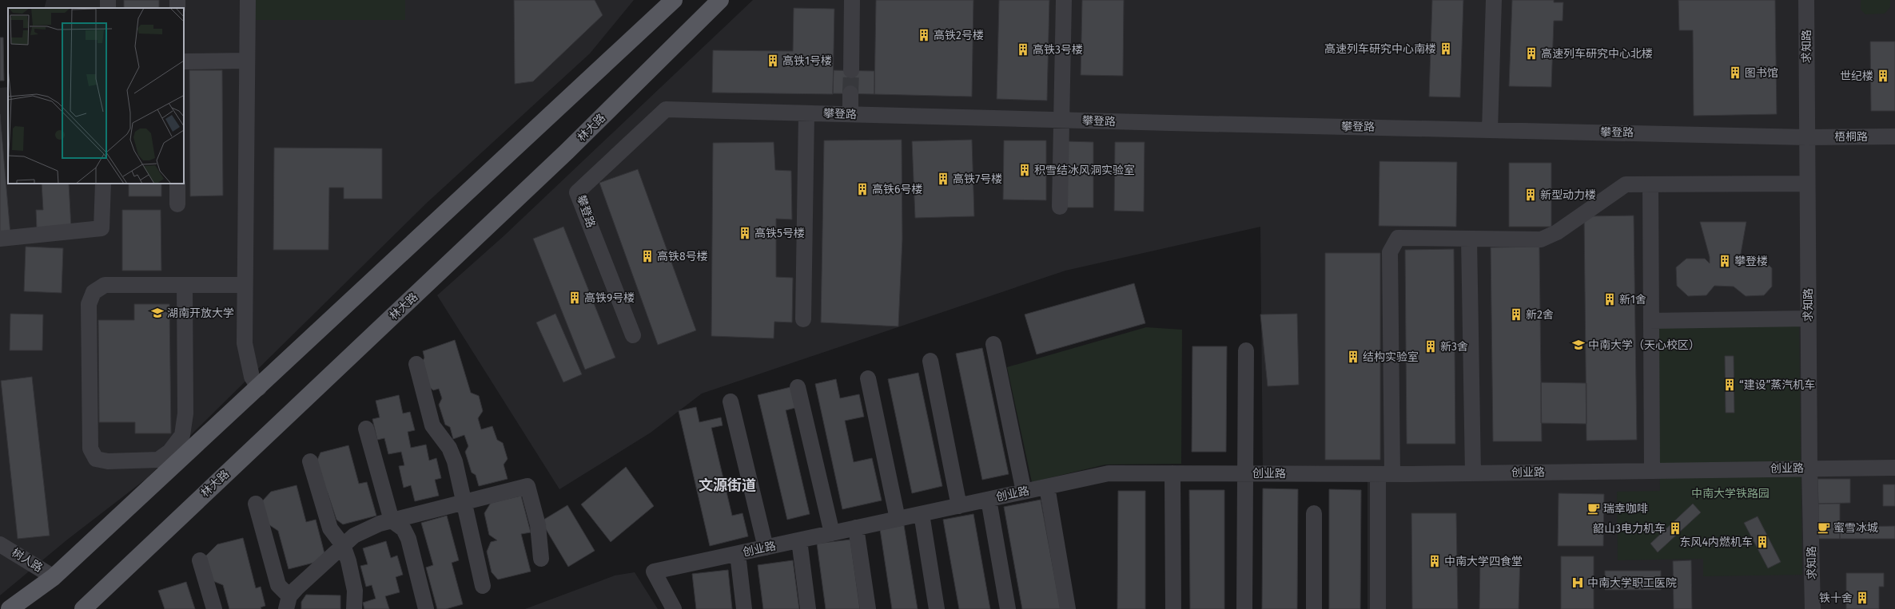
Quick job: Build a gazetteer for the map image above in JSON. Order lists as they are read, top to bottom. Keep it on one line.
{"streets":{"main road":["林大路"],"street":["求知路","攀登路","梧桐路","创业路","树人路"]},"crossings":[["求知路","攀登路"],["求知路","梧桐路"],["求知路","创业路"],["攀登路","梧桐路"]],"districts":["文源街道"],"parks":["中南大学铁路园"],"places":{"building":["高铁2号楼","高速列车研究中心南楼","高铁3号楼","高速列车研究中心北楼","高铁1号楼","图书馆","世纪楼","积雪结冰风洞实验室","高铁7号楼","高铁6号楼","新型动力楼","高铁5号楼","高铁8号楼","攀登楼","高铁9号楼","新1舍","新2舍","新3舍","结构实验室","“建设”蒸汽机车","韶山3电力机车","东风4内燃机车","中南大学四食堂","铁十舍"],"school or university":["湖南开放大学","中南大学（天心校区）"],"cafe":["瑞幸咖啡","蜜雪冰城"],"hospital":["中南大学职工医院"]}}
